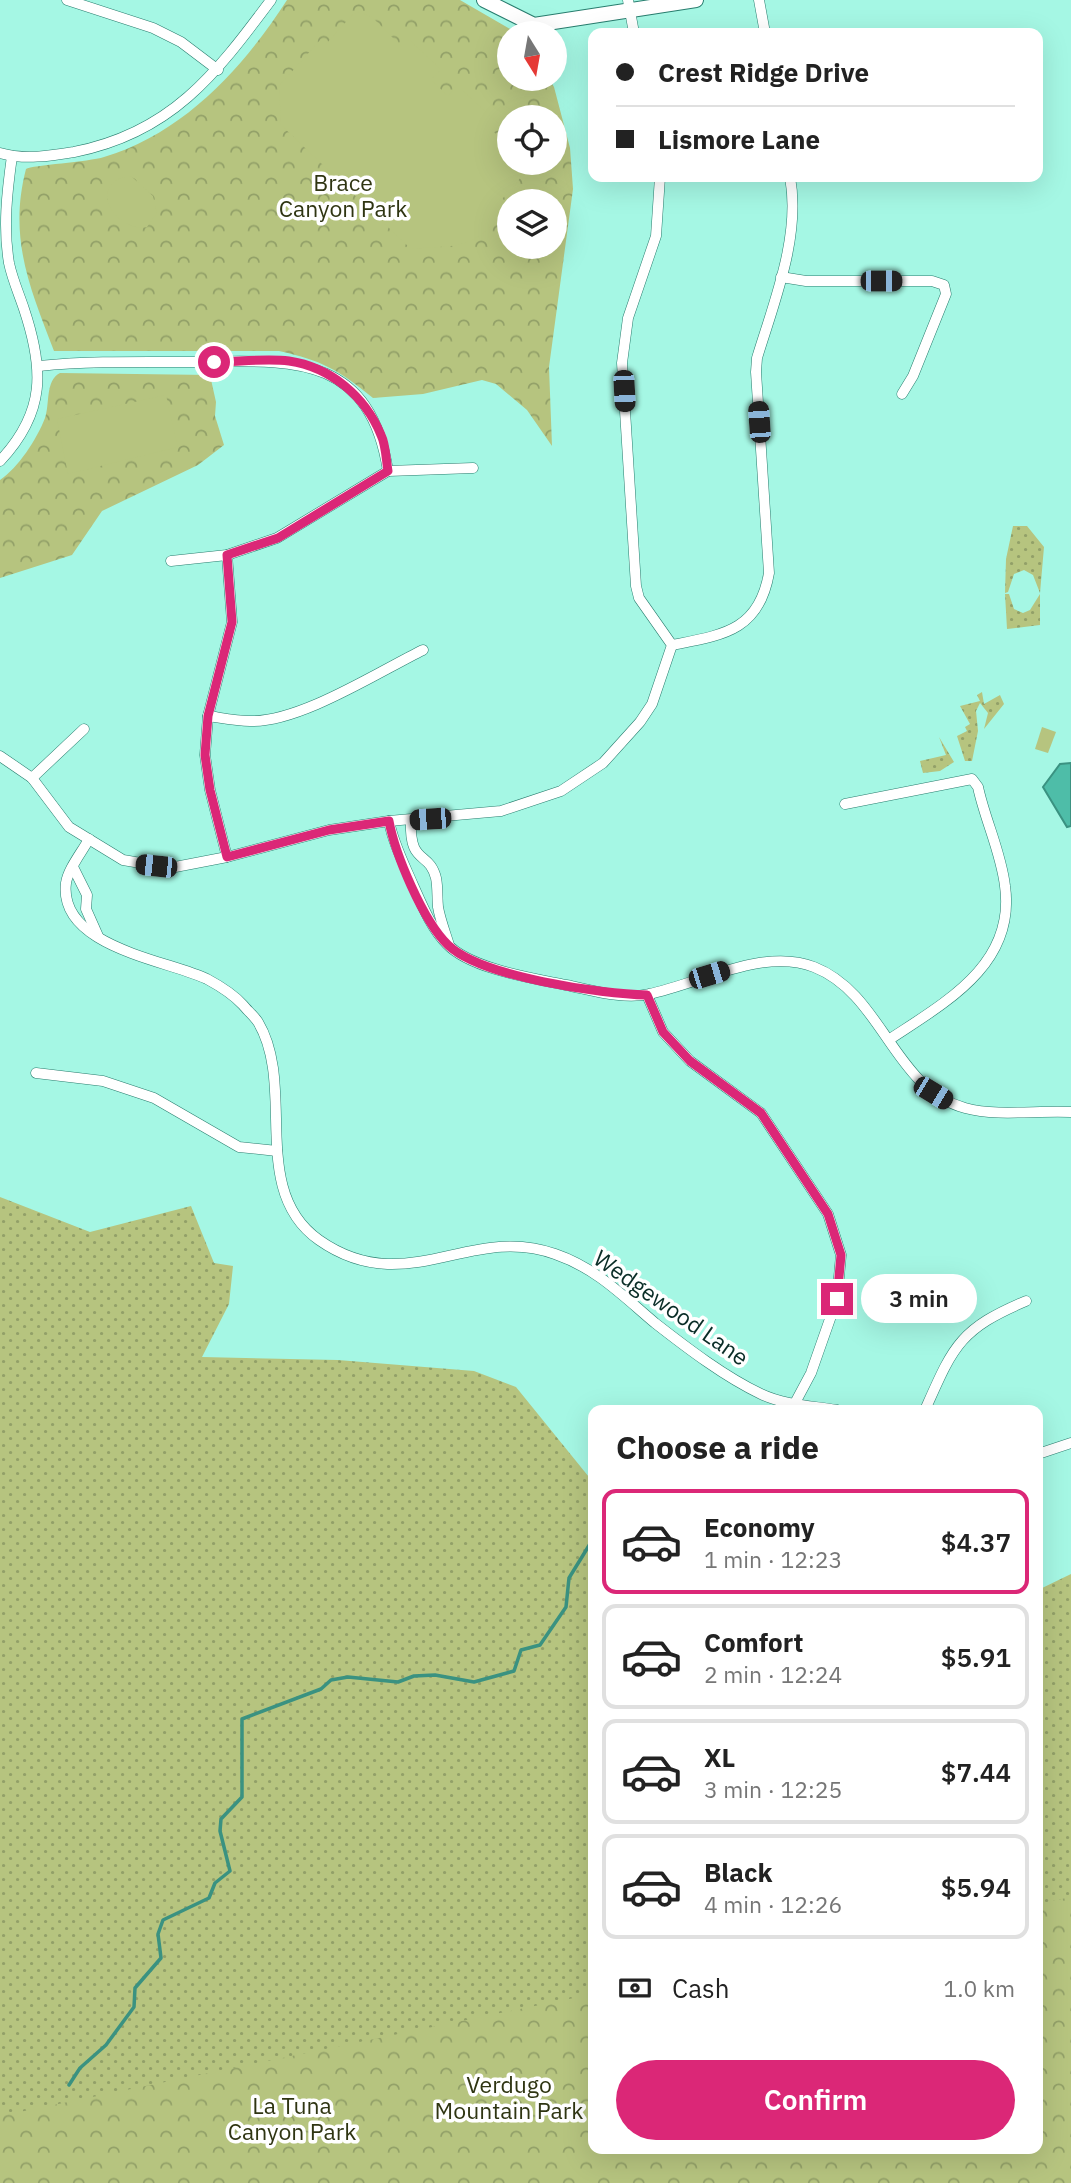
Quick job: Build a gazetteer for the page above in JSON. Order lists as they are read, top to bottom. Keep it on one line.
{"streets":{"street":["Wedgewood Lane"]},"parks":["Brace Canyon Park","Verdugo Mountain Park","La Tuna Canyon Park"],"north":"bottom","page":{"banner":["Crest Ridge Drive","Lismore Lane"],"bubble":"3 min","heading":"Choose a ride","list":[{"name":"Economy","note":"1 min · 12:23","value":"$4.37"},{"name":"Comfort","note":"2 min · 12:24","value":"$5.91"},{"name":"XL","note":"3 min · 12:25","value":"$7.44"},{"name":"Black","note":"4 min · 12:26","value":"$5.94"}],"pay":["Cash","1.0 km"],"buttons":"Confirm"}}
